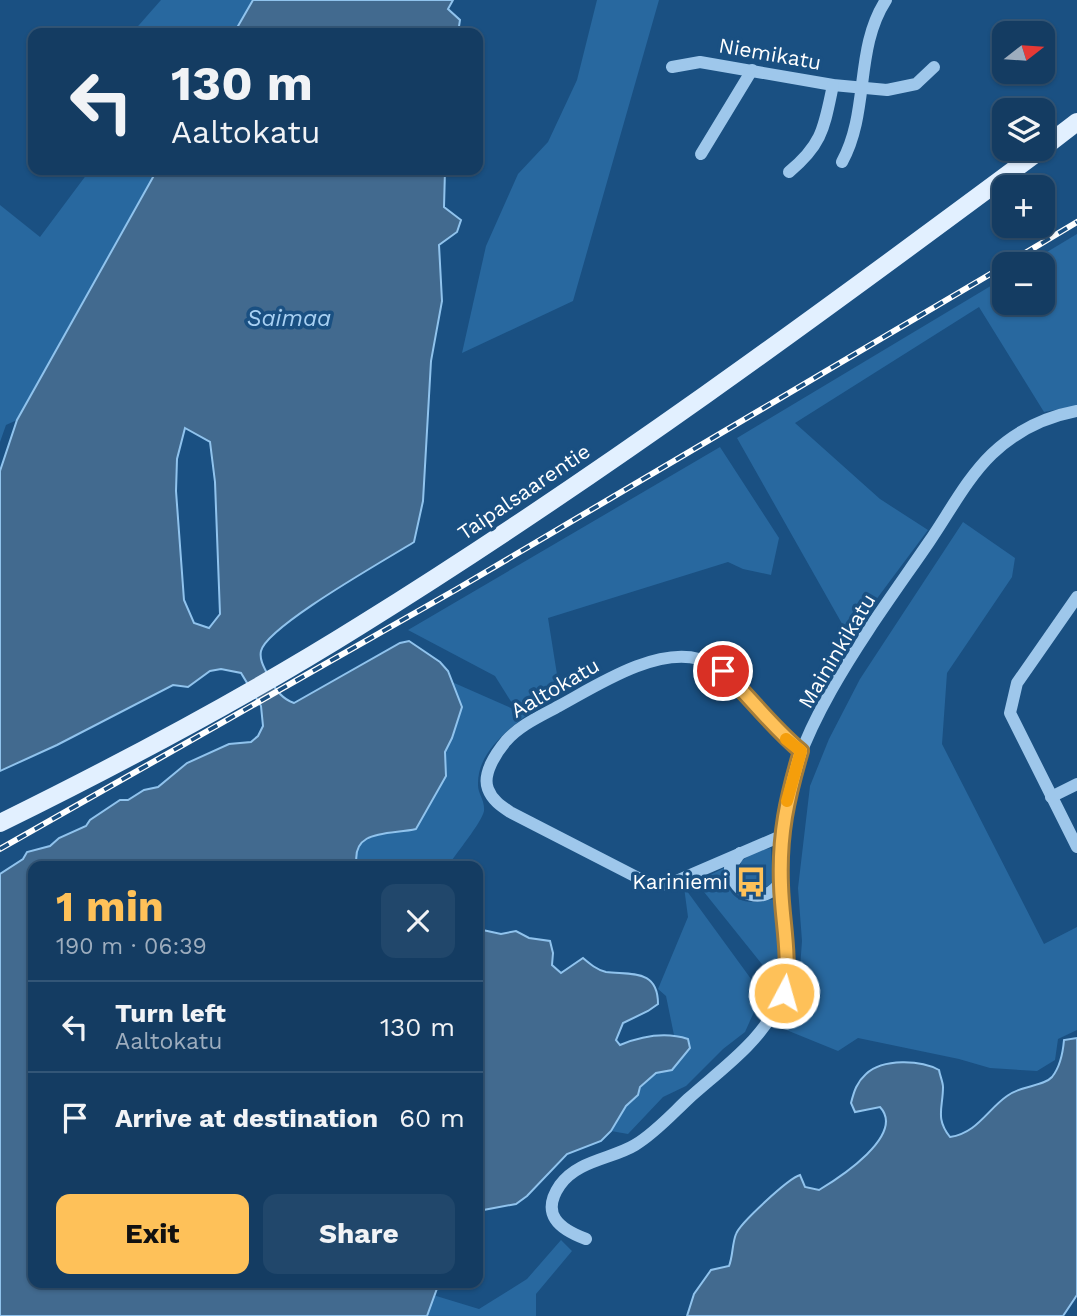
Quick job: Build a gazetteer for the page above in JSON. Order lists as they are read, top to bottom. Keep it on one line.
{"streets":{"main road":["Taipalsaarentie"],"street":["Niemikatu","Maininkikatu","Aaltokatu"]},"crossings":[["Maininkikatu","Aaltokatu"]],"water":["Saimaa"],"places":{"bus stop":["Kariniemi"]},"north":"right","page":{"map_buttons":["+","−"],"turn":["130 m","Aaltokatu"],"heading":["1 min","190 m · 06:39"],"list":[{"name":"Turn left","note":"Aaltokatu","value":"130 m"},{"name":"Arrive at destination","value":"60 m"}],"buttons":["Exit","Share"]}}
